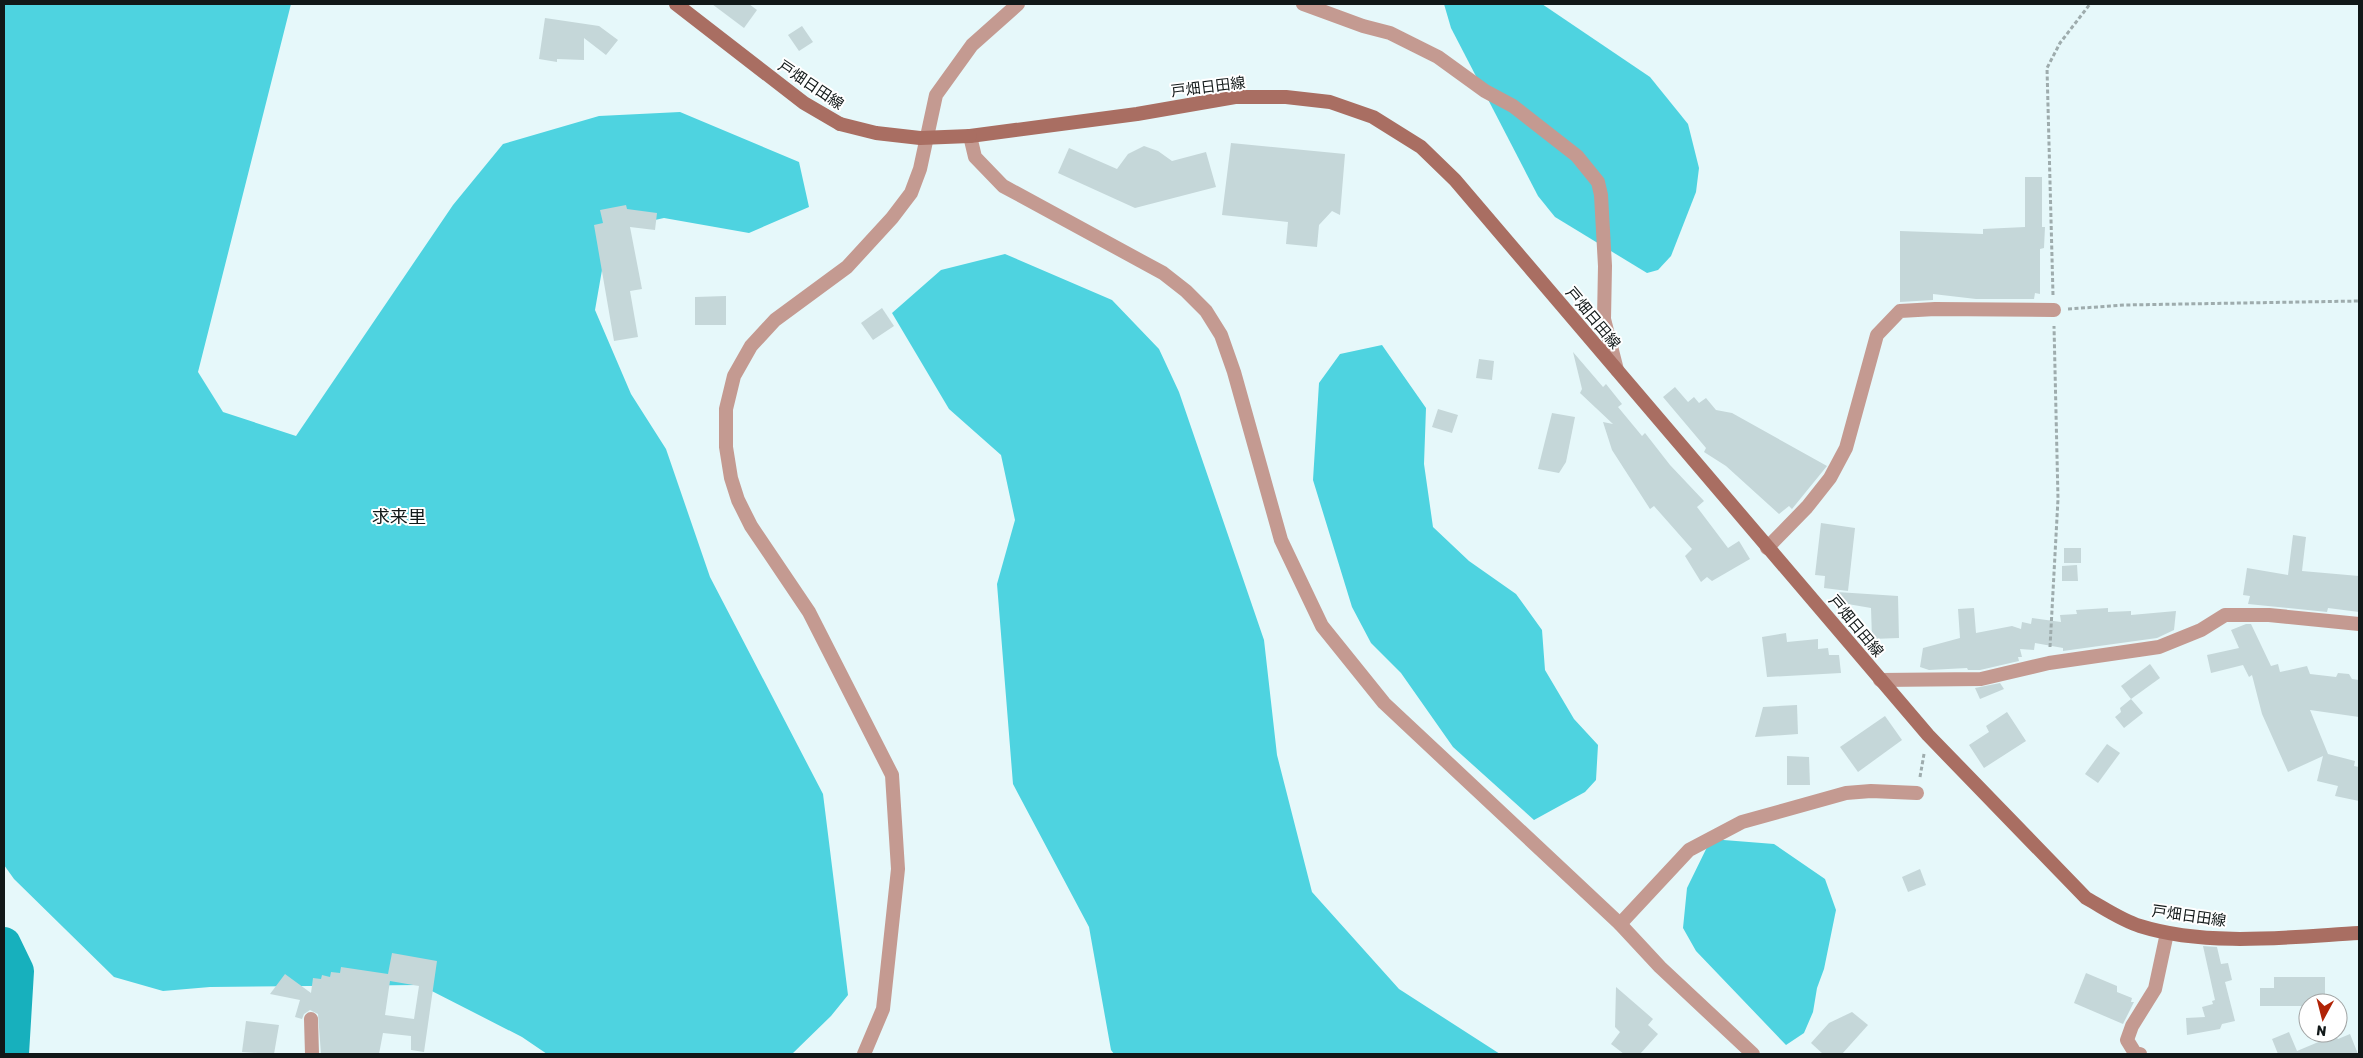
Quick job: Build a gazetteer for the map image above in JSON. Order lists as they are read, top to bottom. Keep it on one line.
{"streets":{"main road":["戸畑日田線"]},"districts":["求来里"],"north":"bottom"}
